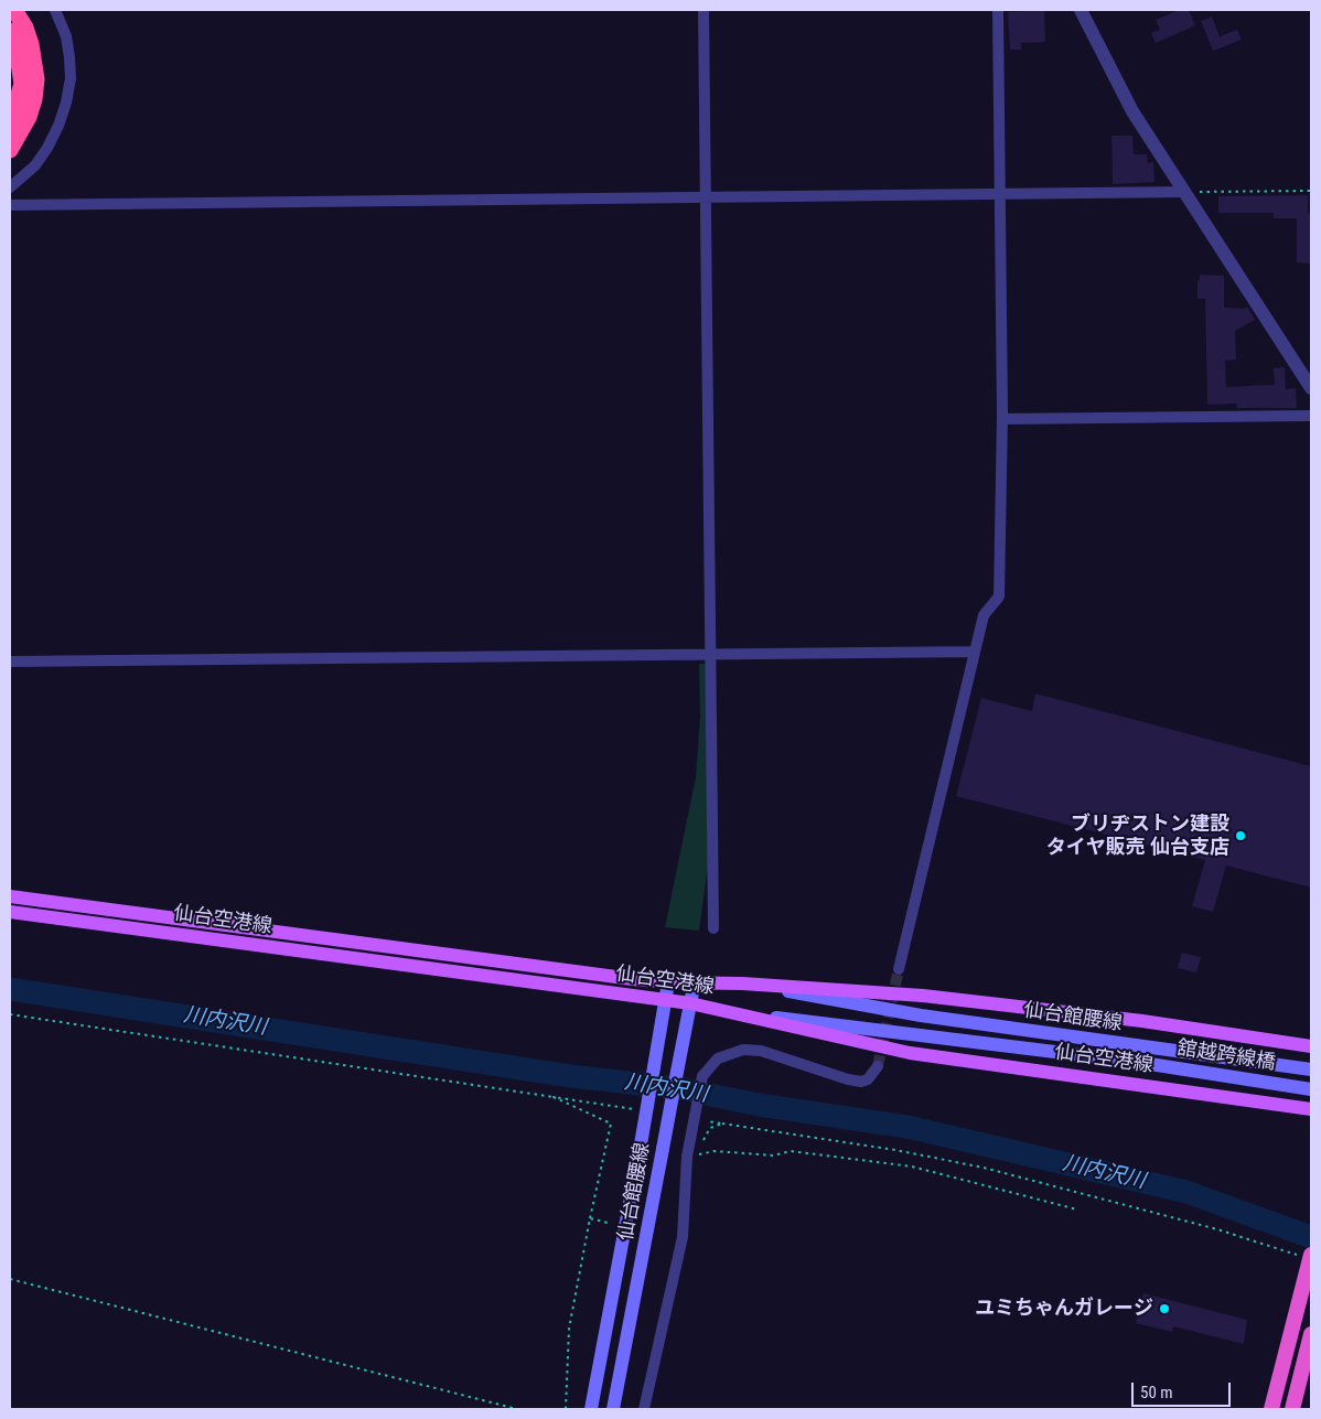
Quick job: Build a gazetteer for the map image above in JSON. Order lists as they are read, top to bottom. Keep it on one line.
{"streets":{"main road":["仙台空港線","仙台館腰線","舘越跨線橋"]},"crossings":[["仙台空港線","仙台館腰線"],["仙台館腰線","舘越跨線橋"]],"water":["川内沢川"],"places":["ブリヂストン建設 タイヤ販売 仙台支店","ユミちゃんガレージ"],"scale_bar":"50 m"}
